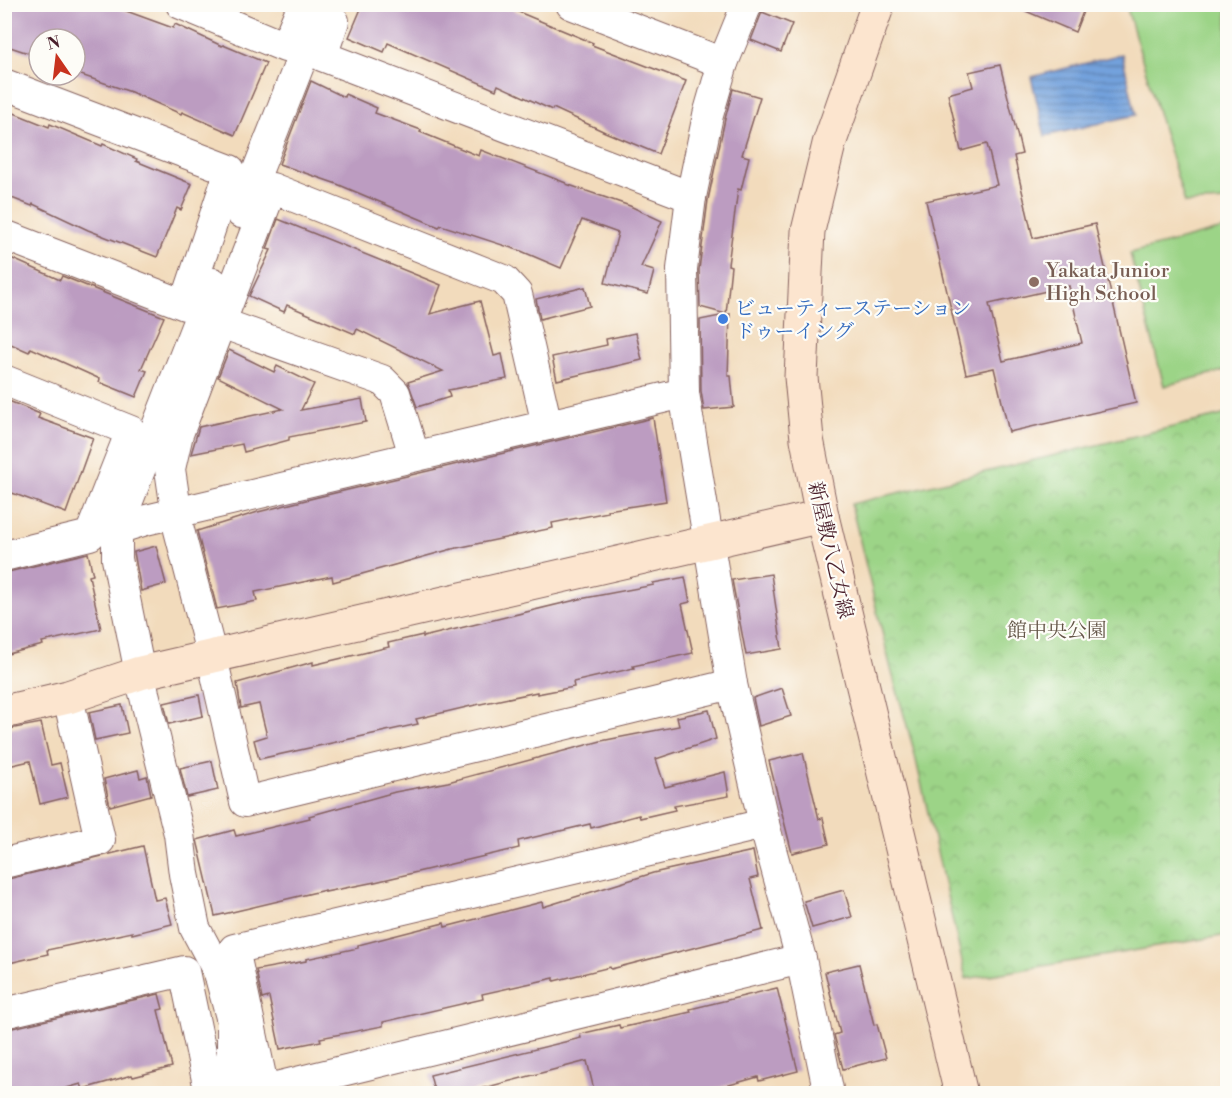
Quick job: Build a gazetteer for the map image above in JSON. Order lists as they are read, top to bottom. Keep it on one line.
{"streets":{"street":["新屋敷八乙女線"]},"parks":["館中央公園"],"places":["Yakata Junior High School","ビューティーステーション ドゥーイング"],"north":"top"}
